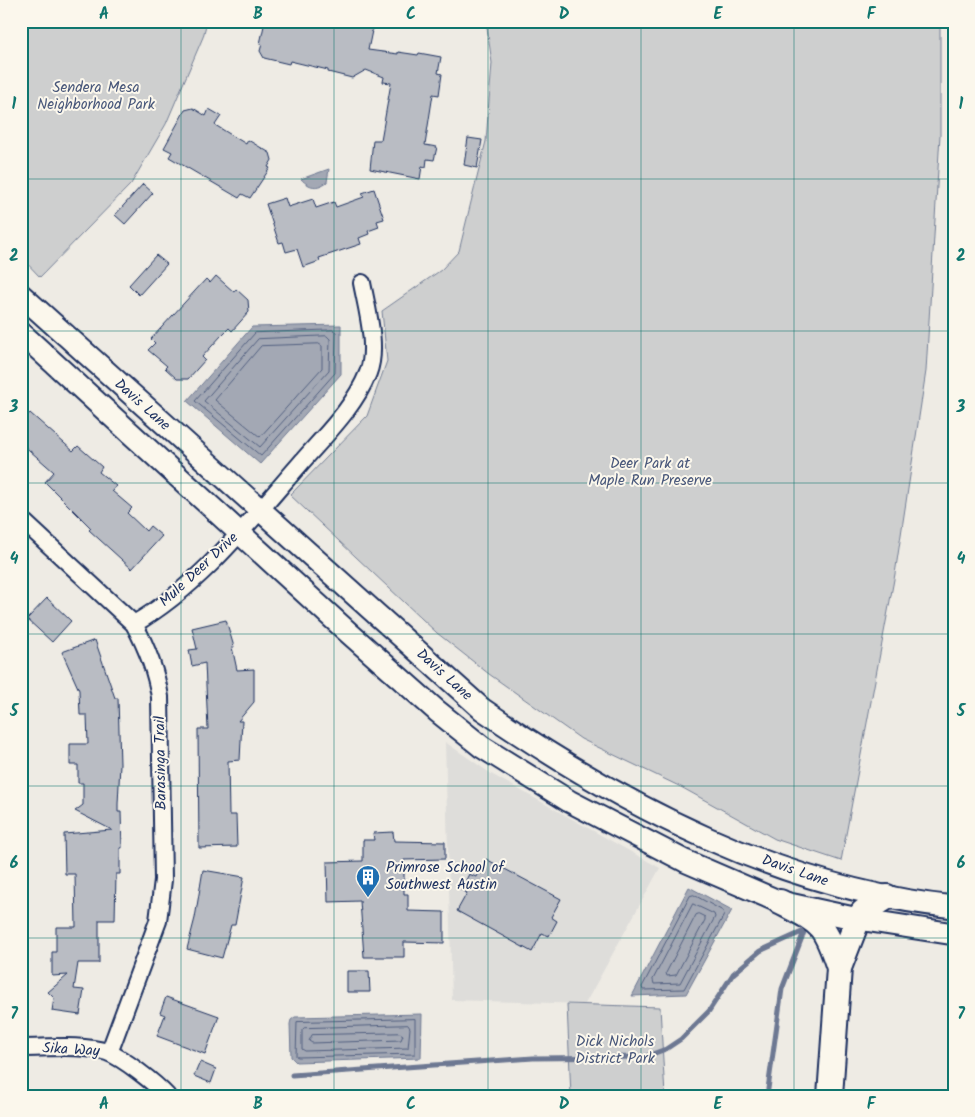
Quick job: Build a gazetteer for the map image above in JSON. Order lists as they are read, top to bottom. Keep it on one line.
{"streets":{"main road":["Davis Lane"],"street":["Mule Deer Drive","Barasinga Trail","Sika Way"]},"crossings":[["Davis Lane","Mule Deer Drive"],["Mule Deer Drive","Barasinga Trail"],["Barasinga Trail","Sika Way"]],"parks":["Sendera Mesa Neighborhood Park","Deer Park at Maple Run Preserve","Dick Nichols District Park"],"places":{"building":["Primrose School of Southwest Austin"]},"grid":{"columns":["A","B","C","D","E","F"],"rows":["1","2","3","4","5","6","7"]}}
